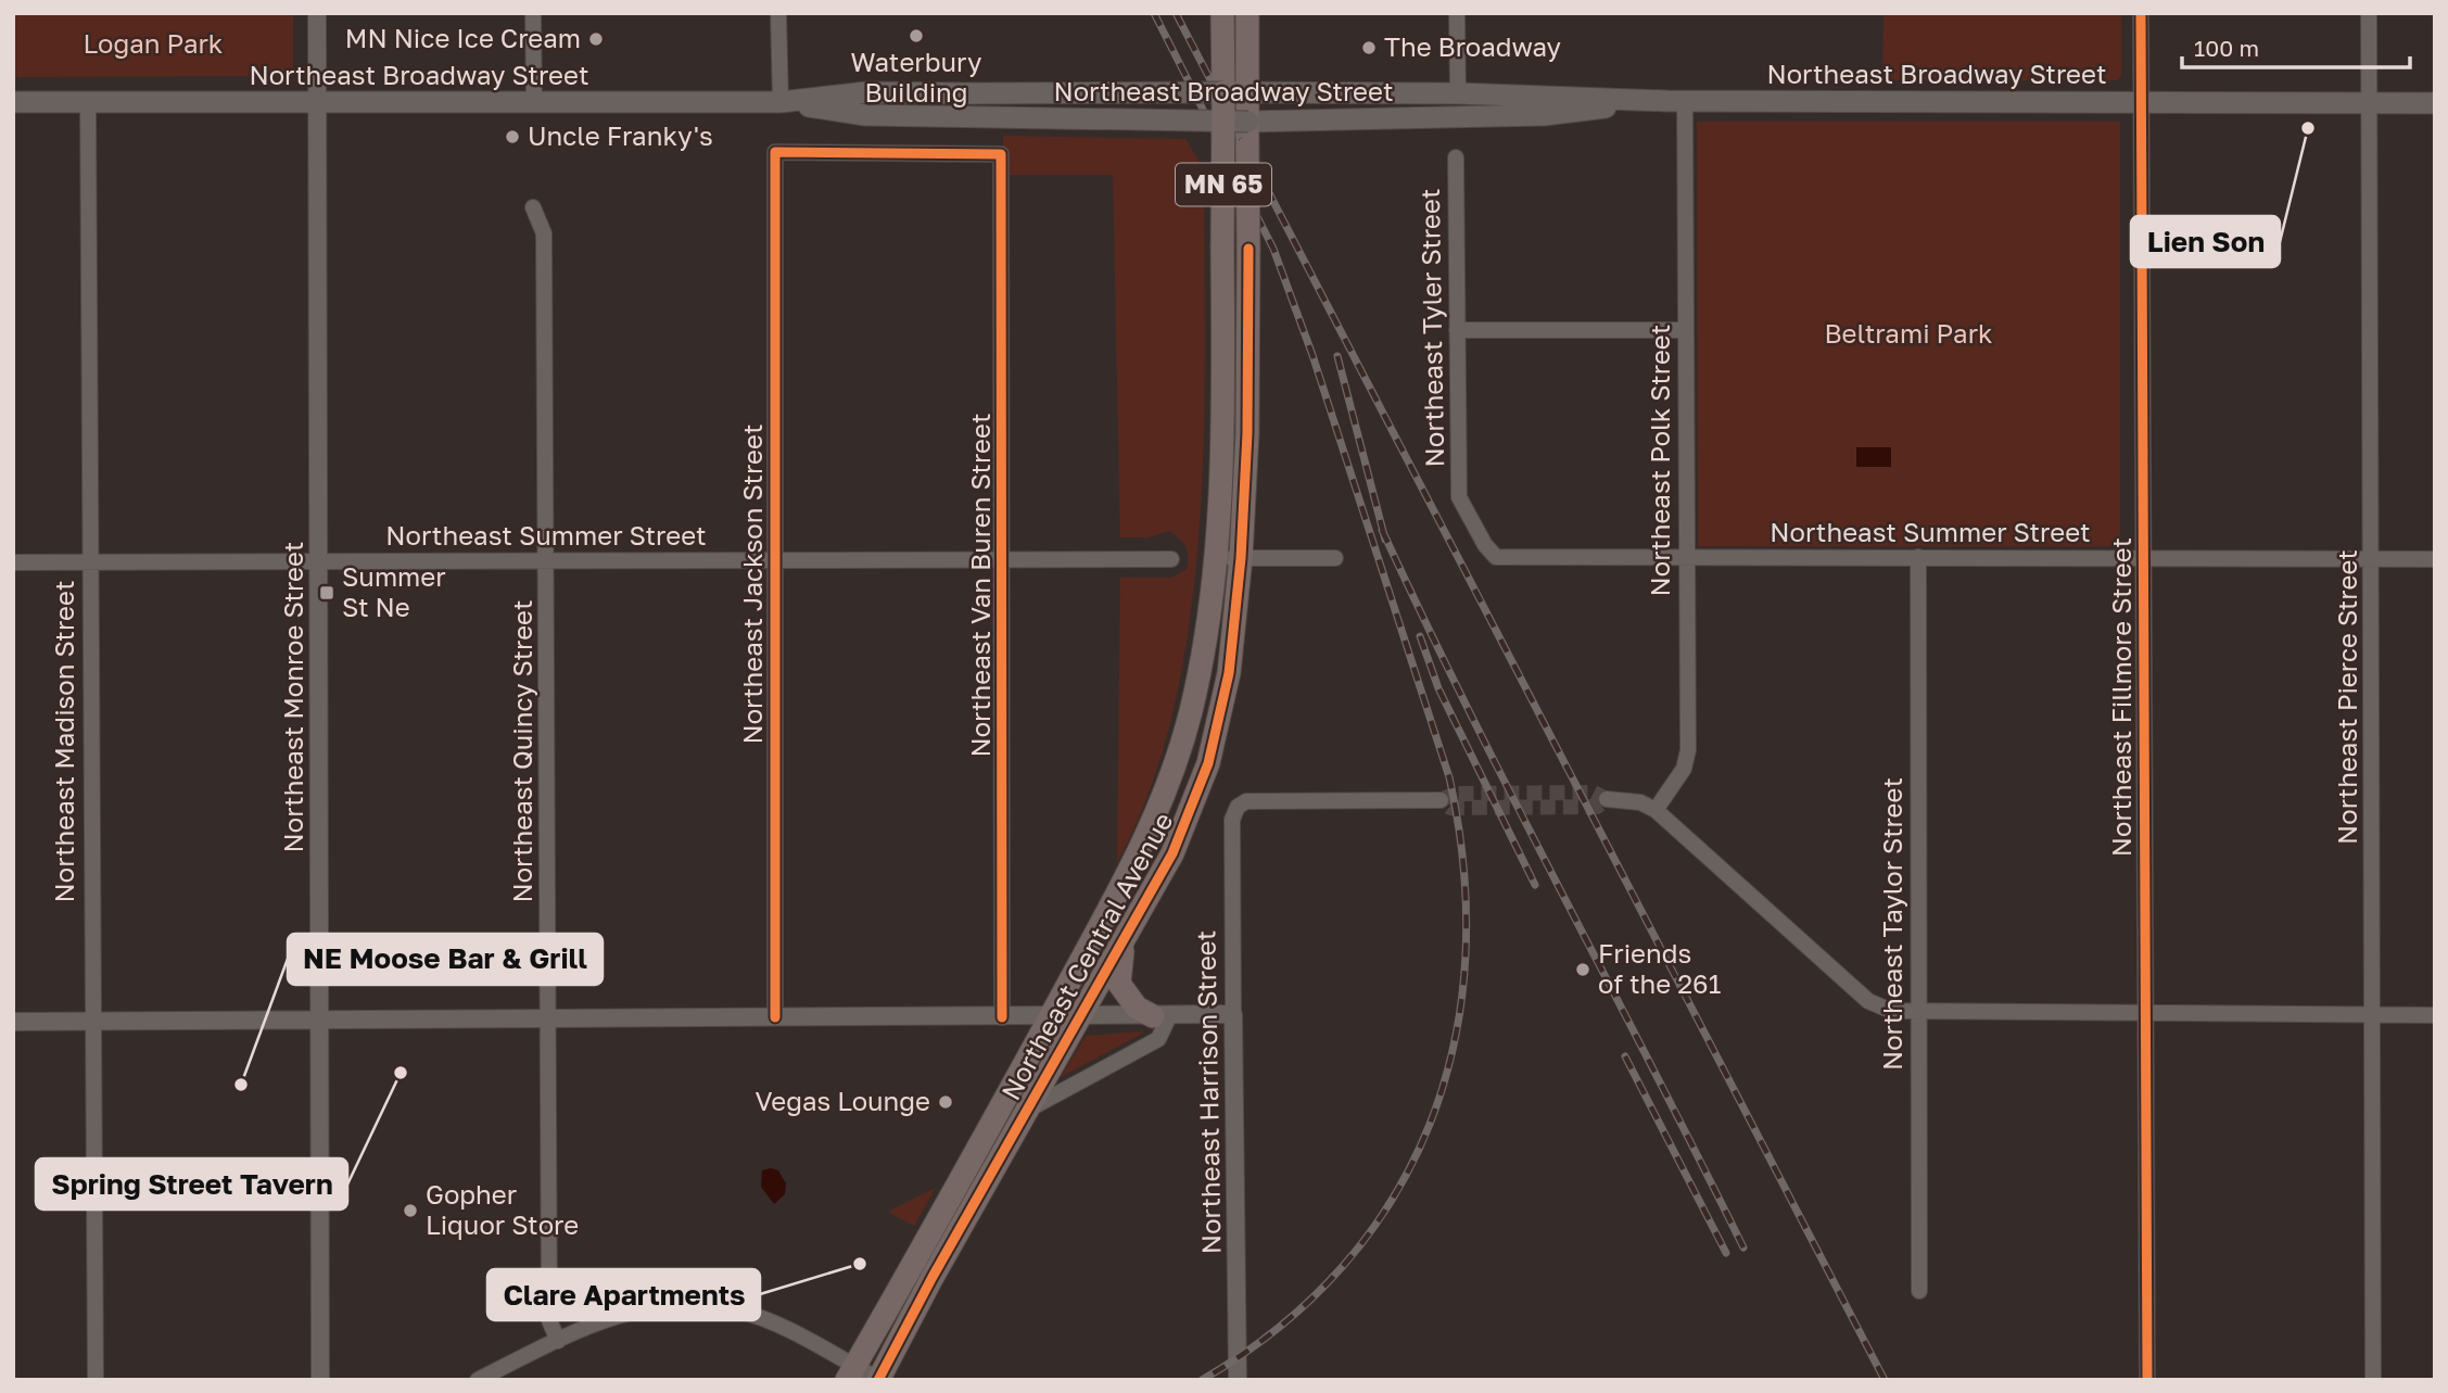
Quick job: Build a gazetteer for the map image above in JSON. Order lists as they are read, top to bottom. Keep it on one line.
{"streets":{"main road":["Northeast Broadway Street","MN 65","Northeast Central Avenue"],"street":["Northeast Tyler Street","Northeast Polk Street","Northeast Summer Street","Northeast Jackson Street","Northeast Van Buren Street","Northeast Monroe Street","Northeast Fillmore Street","Northeast Pierce Street","Northeast Madison Street","Northeast Quincy Street","Northeast Taylor Street","Northeast Harrison Street"]},"crossings":[["Northeast Broadway Street","Northeast Polk Street"],["Northeast Broadway Street","Northeast Monroe Street"],["Northeast Broadway Street","Northeast Fillmore Street"],["Northeast Broadway Street","Northeast Pierce Street"],["Northeast Broadway Street","Northeast Madison Street"],["Northeast Broadway Street","Northeast Central Avenue"],["Northeast Tyler Street","Northeast Summer Street"],["Northeast Polk Street","Northeast Summer Street"],["Northeast Summer Street","Northeast Jackson Street"],["Northeast Summer Street","Northeast Van Buren Street"],["Northeast Summer Street","Northeast Monroe Street"],["Northeast Summer Street","Northeast Fillmore Street"],["Northeast Summer Street","Northeast Pierce Street"],["Northeast Summer Street","Northeast Madison Street"],["Northeast Summer Street","Northeast Quincy Street"],["Northeast Summer Street","Northeast Taylor Street"],["Northeast Jackson Street","Northeast Van Buren Street"]],"parks":["Logan Park","Beltrami Park"],"places":{"other":["Waterbury Building","MN Nice Ice Cream","The Broadway","Lien Son","Uncle Franky's","Friends of the 261","Spring Street Tavern","NE Moose Bar & Grill","Vegas Lounge","Gopher Liquor Store","Clare Apartments"],"transit":["Summer St Ne"]},"scale_bar":"100 m"}
